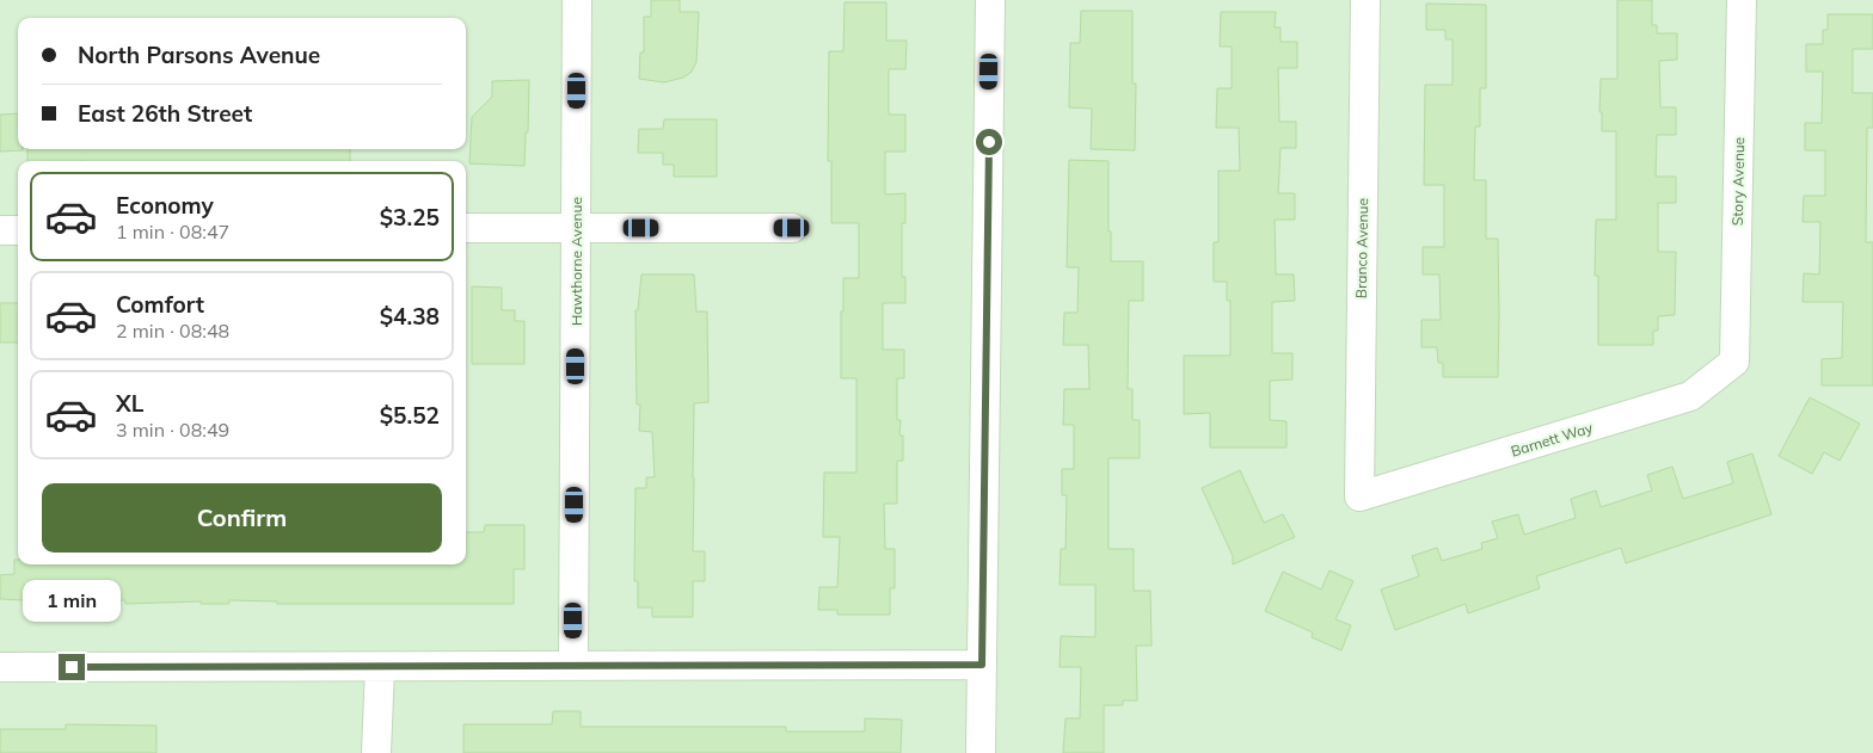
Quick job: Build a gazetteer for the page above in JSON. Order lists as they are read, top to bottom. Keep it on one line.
{"streets":{"street":["Story Avenue","Branco Avenue","Hawthorne Avenue","Barnett Way"]},"crossings":[["Story Avenue","Barnett Way"],["Branco Avenue","Barnett Way"]],"page":{"banner":["North Parsons Avenue","East 26th Street"],"list":[{"name":"Economy","note":"1 min · 08:47","value":"$3.25"},{"name":"Comfort","note":"2 min · 08:48","value":"$4.38"},{"name":"XL","note":"3 min · 08:49","value":"$5.52"}],"buttons":"Confirm","bubble":"1 min"}}
